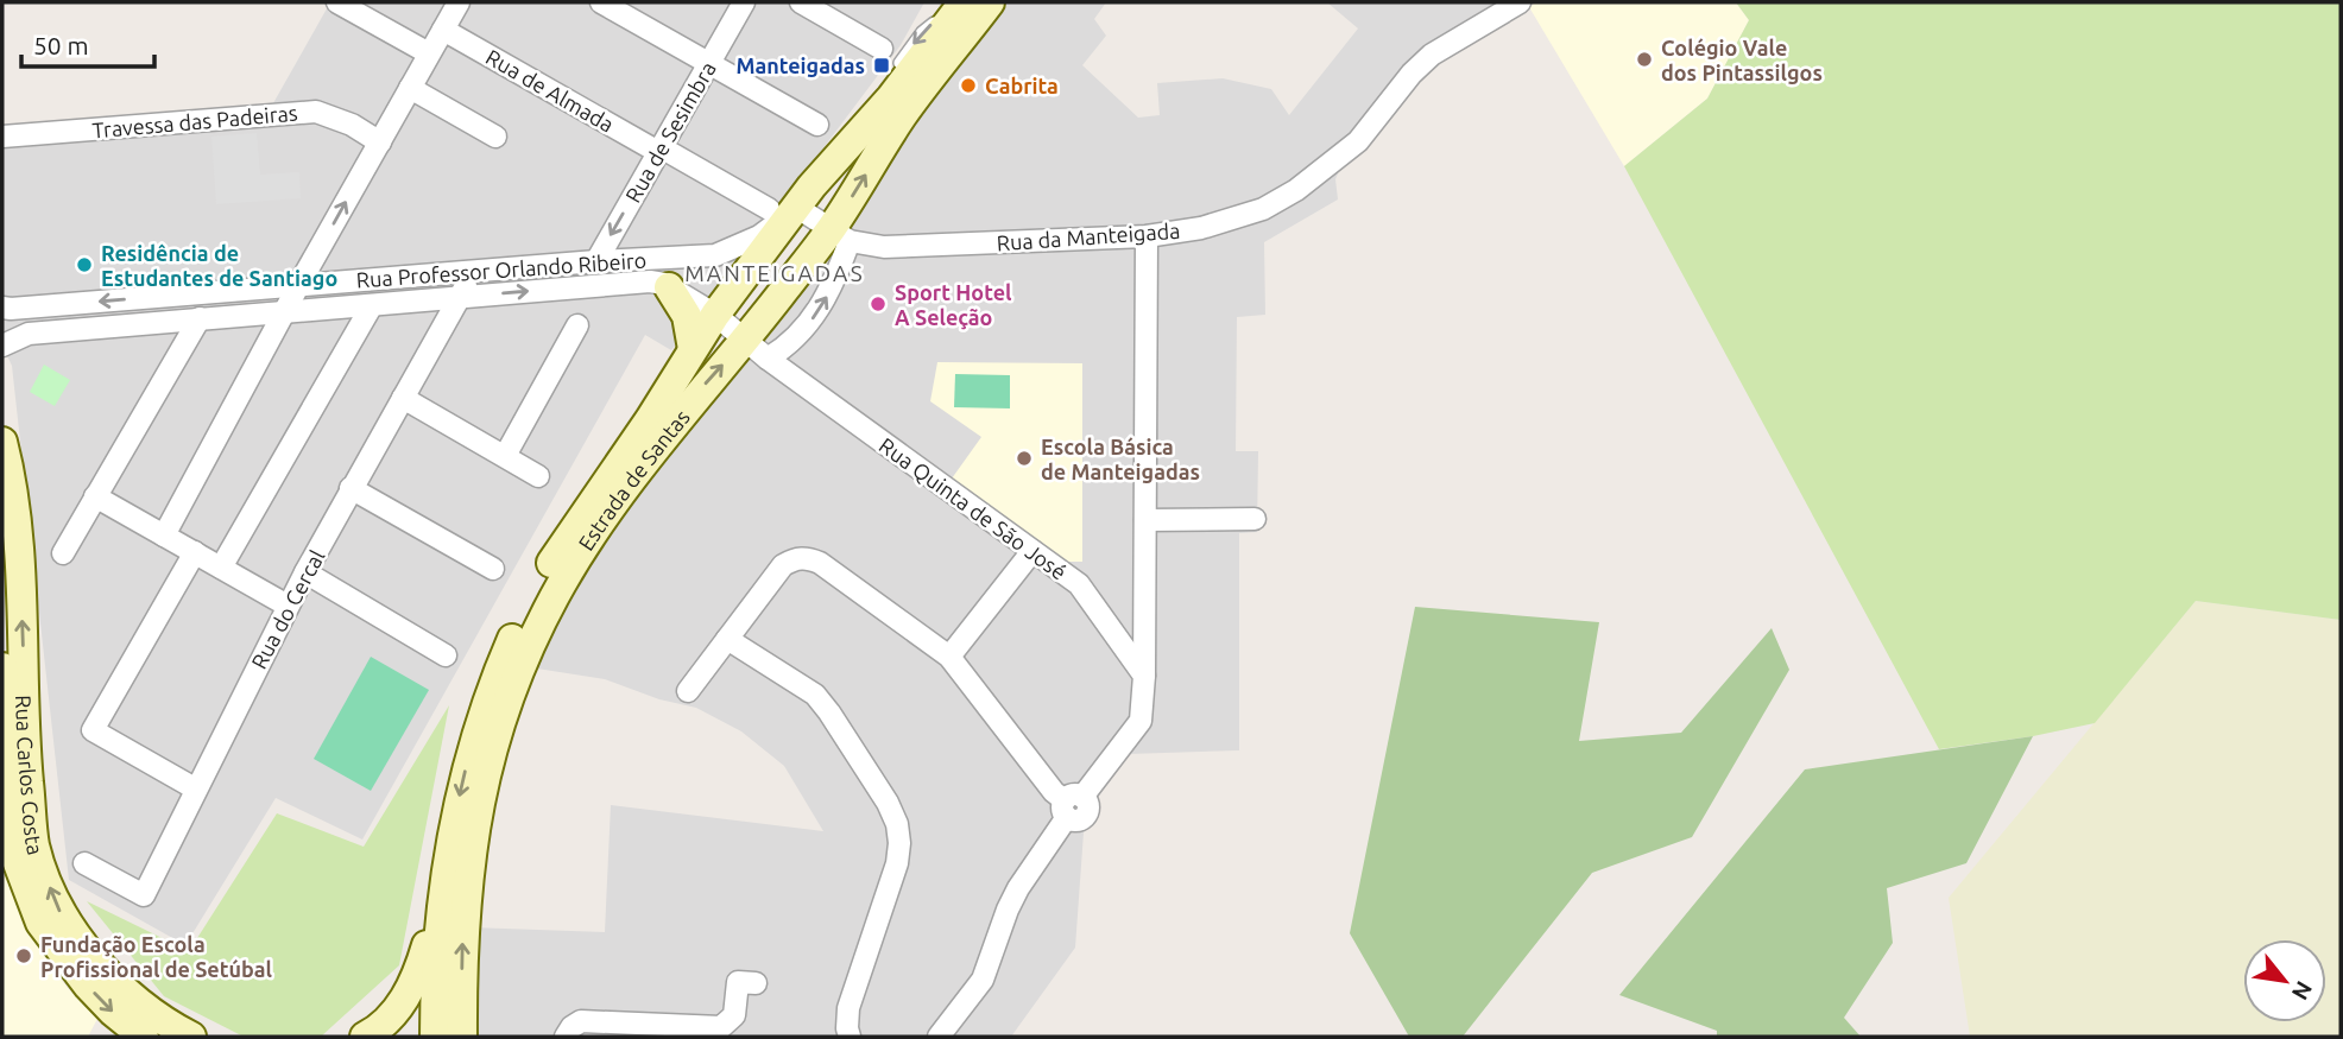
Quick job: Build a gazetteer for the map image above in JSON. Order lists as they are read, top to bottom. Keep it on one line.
{"streets":{"main road":["Estrada de Santas","Rua Carlos Costa"],"street":["Rua de Almada","Travessa das Padeiras","Rua de Sesimbra","Rua da Manteigada","Rua Professor Orlando Ribeiro","Rua Quinta de São José","Rua do Cercal"]},"crossings":[["Rua de Almada","Rua de Sesimbra"],["Rua de Almada","Rua da Manteigada"],["Rua de Almada","Rua Professor Orlando Ribeiro"],["Rua de Almada","Estrada de Santas"],["Rua de Sesimbra","Rua Professor Orlando Ribeiro"],["Rua da Manteigada","Rua Professor Orlando Ribeiro"],["Rua da Manteigada","Estrada de Santas"],["Rua Professor Orlando Ribeiro","Estrada de Santas"],["Rua Professor Orlando Ribeiro","Rua Quinta de São José"],["Rua Professor Orlando Ribeiro","Rua do Cercal"],["Estrada de Santas","Rua Quinta de São José"]],"one_way":["Rua de Sesimbra"],"districts":["MANTEIGADAS"],"places":{"other":["Colégio Vale dos Pintassilgos","Cabrita","Residência de Estudantes de Santiago","Sport Hotel A Seleção","Escola Básica de Manteigadas","Fundação Escola Profissional de Setúbal"],"transit":["Manteigadas"]},"scale_bar":"50 m","north":"bottom right"}
